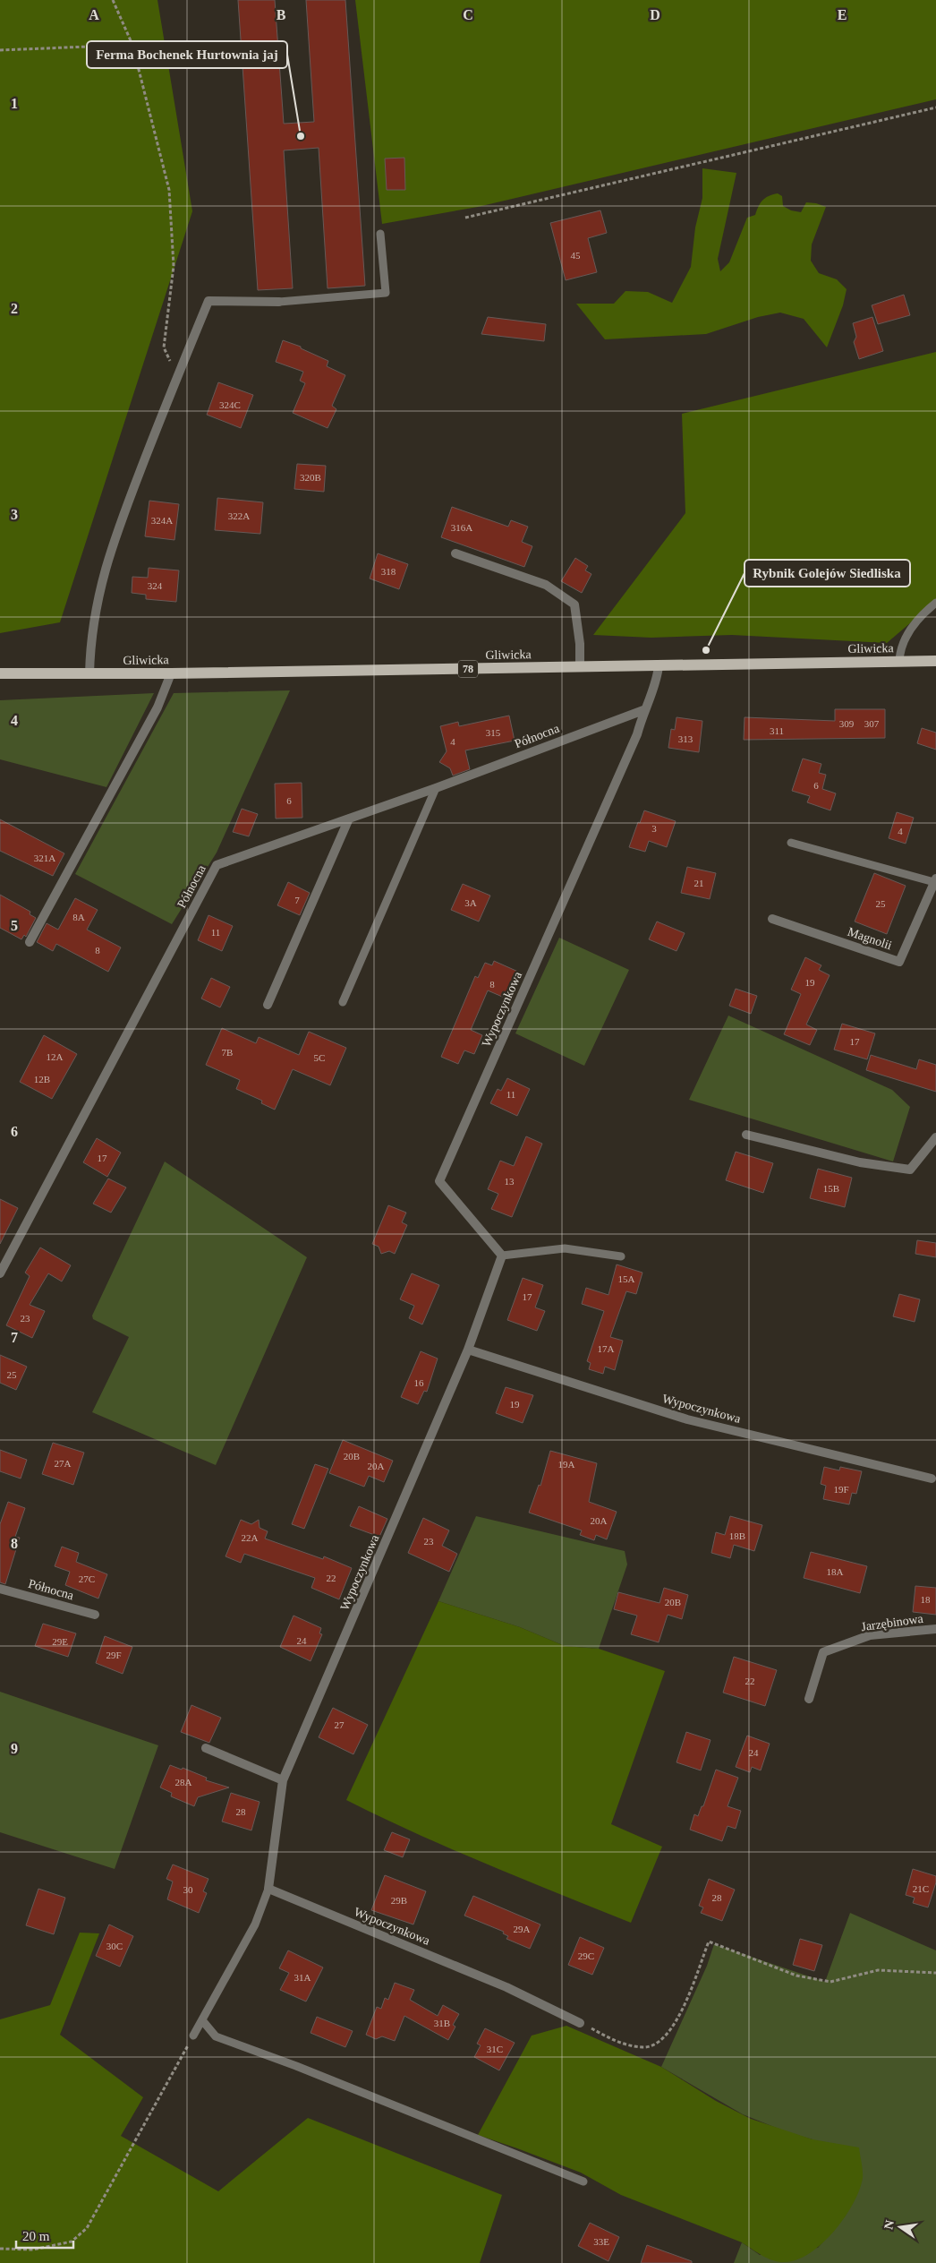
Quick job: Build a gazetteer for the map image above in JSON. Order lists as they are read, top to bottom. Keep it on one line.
{"streets":{"main road":["Gliwicka","78"],"street":["Północna","Magnolii","Wypoczynkowa","Jarzębinowa"]},"crossings":[["Gliwicka","Wypoczynkowa"],["Północna","Wypoczynkowa"]],"places":["Ferma Bochenek Hurtownia jaj","Rybnik Golejów Siedliska"],"house_numbers":["45","324C","320B","322A","324A","316A","318","324","309","307","311","315","313","4","6","6","3","4","321A","21","7","3A","25","8A","11","8","19","8","17","7B","12A","5C","12B","11","17","13","15B","15A","17","23","17A","25","16","19","20B","27A","19A","20A","19F","20A","18B","22A","23","18A","22","27C","18","20B","24","29E","29F","22","27","24","28A","28","21C","30","28","29B","29A","30C","29C","31A","31B","31C","33E"],"scale_bar":"20 m","north":"left","grid":{"columns":["A","B","C","D","E"],"rows":["1","2","3","4","5","6","7","8","9"]}}
